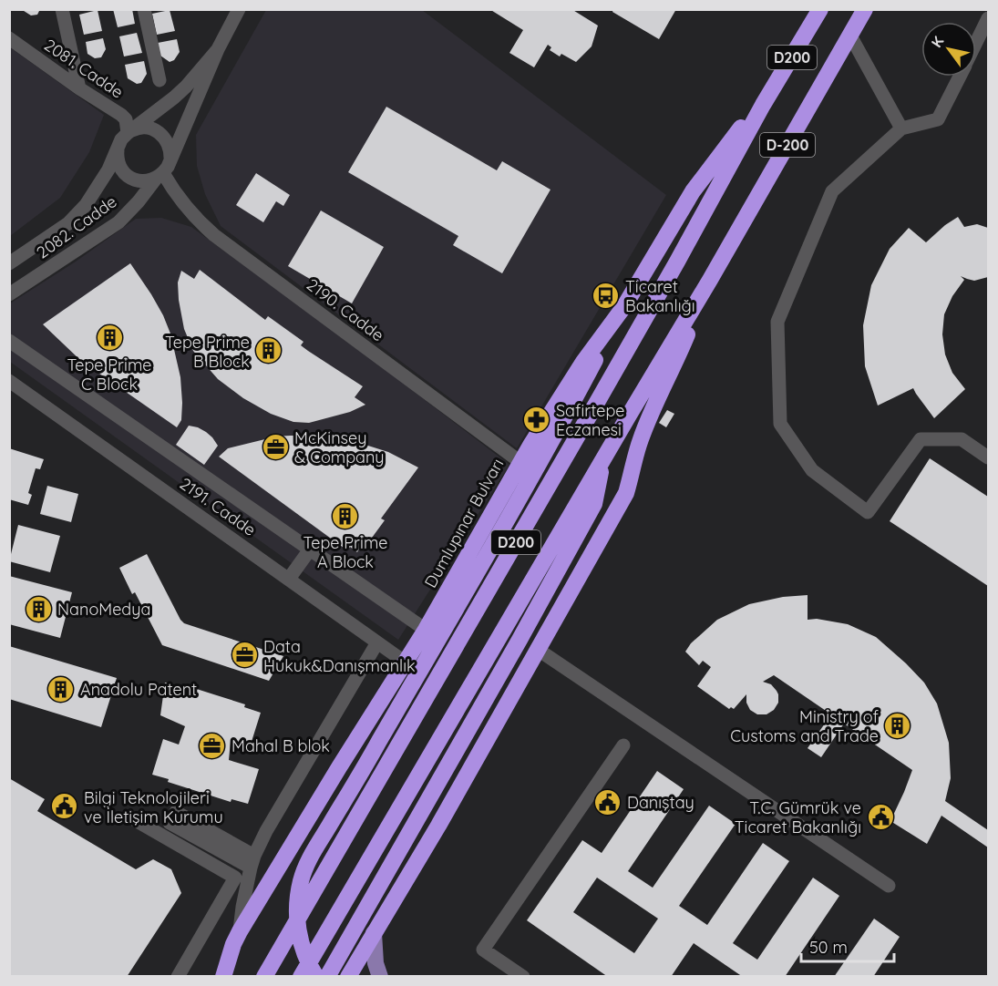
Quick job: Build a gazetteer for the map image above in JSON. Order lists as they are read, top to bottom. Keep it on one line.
{"streets":{"highway":["D200","D-200","Dumlupınar Bulvarı"],"street":["2081. Cadde","2082. Cadde","2190. Cadde","2191. Cadde"]},"crossings":[["D200","D-200"],["2081. Cadde","2082. Cadde"],["2081. Cadde","2190. Cadde"],["2082. Cadde","2190. Cadde"],["2190. Cadde","Dumlupınar Bulvarı"],["2191. Cadde","Dumlupınar Bulvarı"]],"places":{"bus stop":["Ticaret Bakanlığı"],"building":["Tepe Prime C Block","Tepe Prime B Block","Tepe Prime A Block","NanoMedya","Anadolu Patent","Ministry of Customs and Trade"],"pharmacy":["Safirtepe Eczanesi"],"office":["McKinsey & Company","Data Hukuk&Danışmanlık","Mahal B blok"],"public building":["Danıştay","Bilgi Teknolojileri ve İletişim Kurumu","T.C. Gümrük ve Ticaret Bakanlığı"]},"scale_bar":"50 m","north":"top left"}
